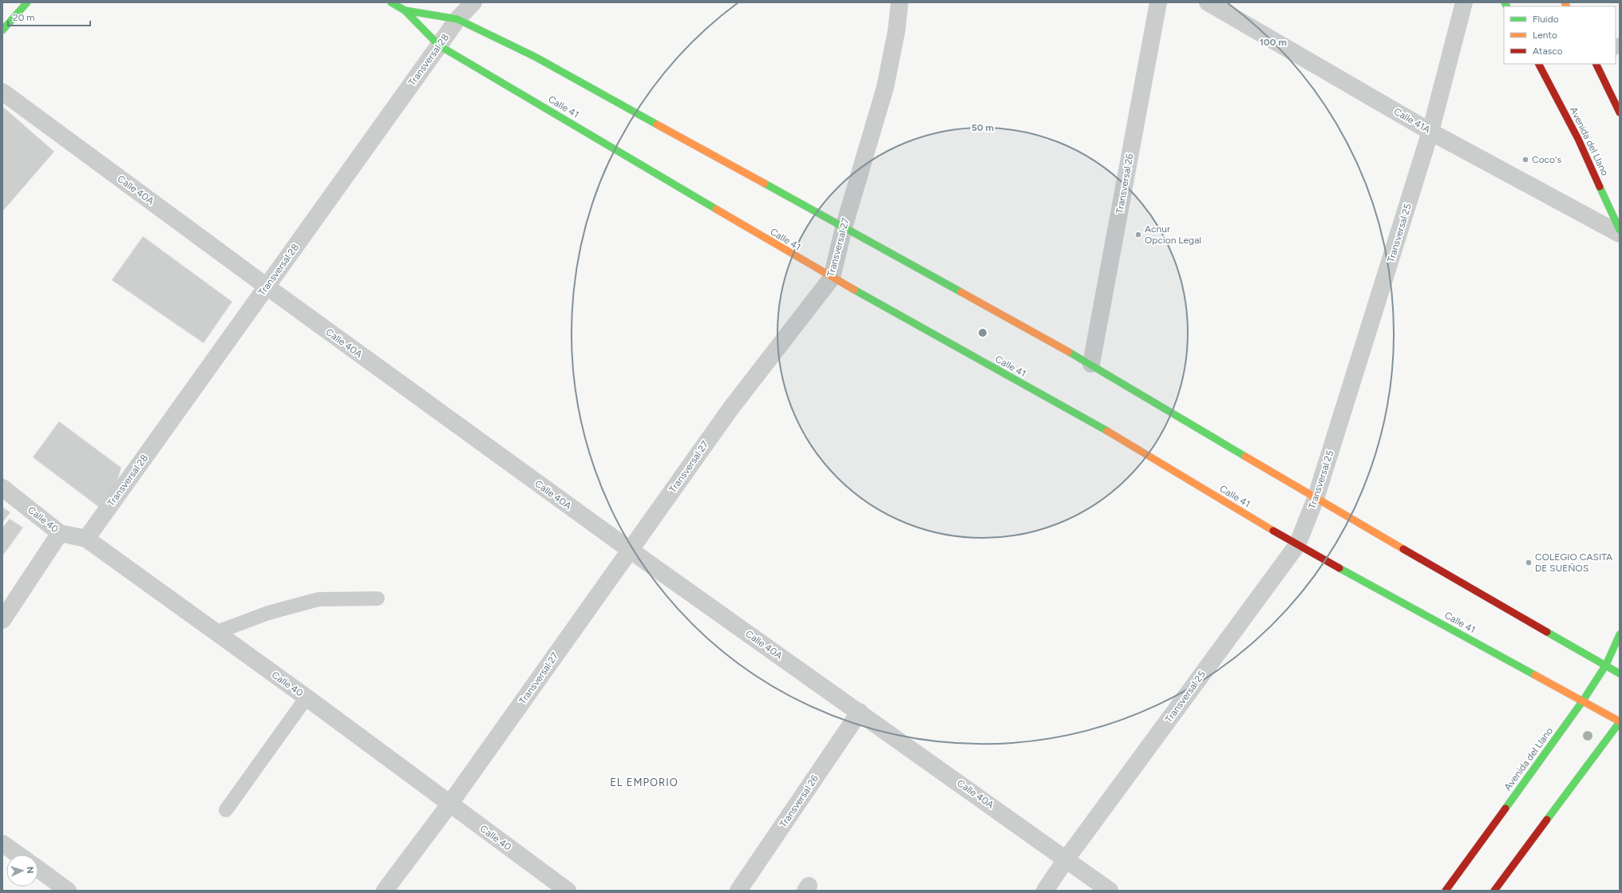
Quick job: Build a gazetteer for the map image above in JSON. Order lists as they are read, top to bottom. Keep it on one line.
{"streets":{"street":["Transversal 28","Calle 41","Calle 41A","Avenida del Llano","Transversal 26","Calle 40A","Transversal 25","Transversal 27","Calle 40"]},"crossings":[["Transversal 28","Calle 41"],["Transversal 28","Calle 40A"],["Transversal 28","Calle 40"],["Calle 41","Avenida del Llano"],["Calle 41","Transversal 26"],["Calle 41","Transversal 25"],["Calle 41","Transversal 27"],["Calle 41A","Transversal 25"],["Transversal 26","Calle 40A"],["Calle 40A","Transversal 25"],["Calle 40A","Transversal 27"],["Transversal 27","Calle 40"]],"districts":["EL EMPORIO"],"places":["Coco's","Acnur Opcion Legal","COLEGIO CASITA DE SUEÑOS"],"legend":["Fluido","Lento","Atasco"],"scale_bar":"20 m","north":"right","rings":["100 m","50 m"]}
